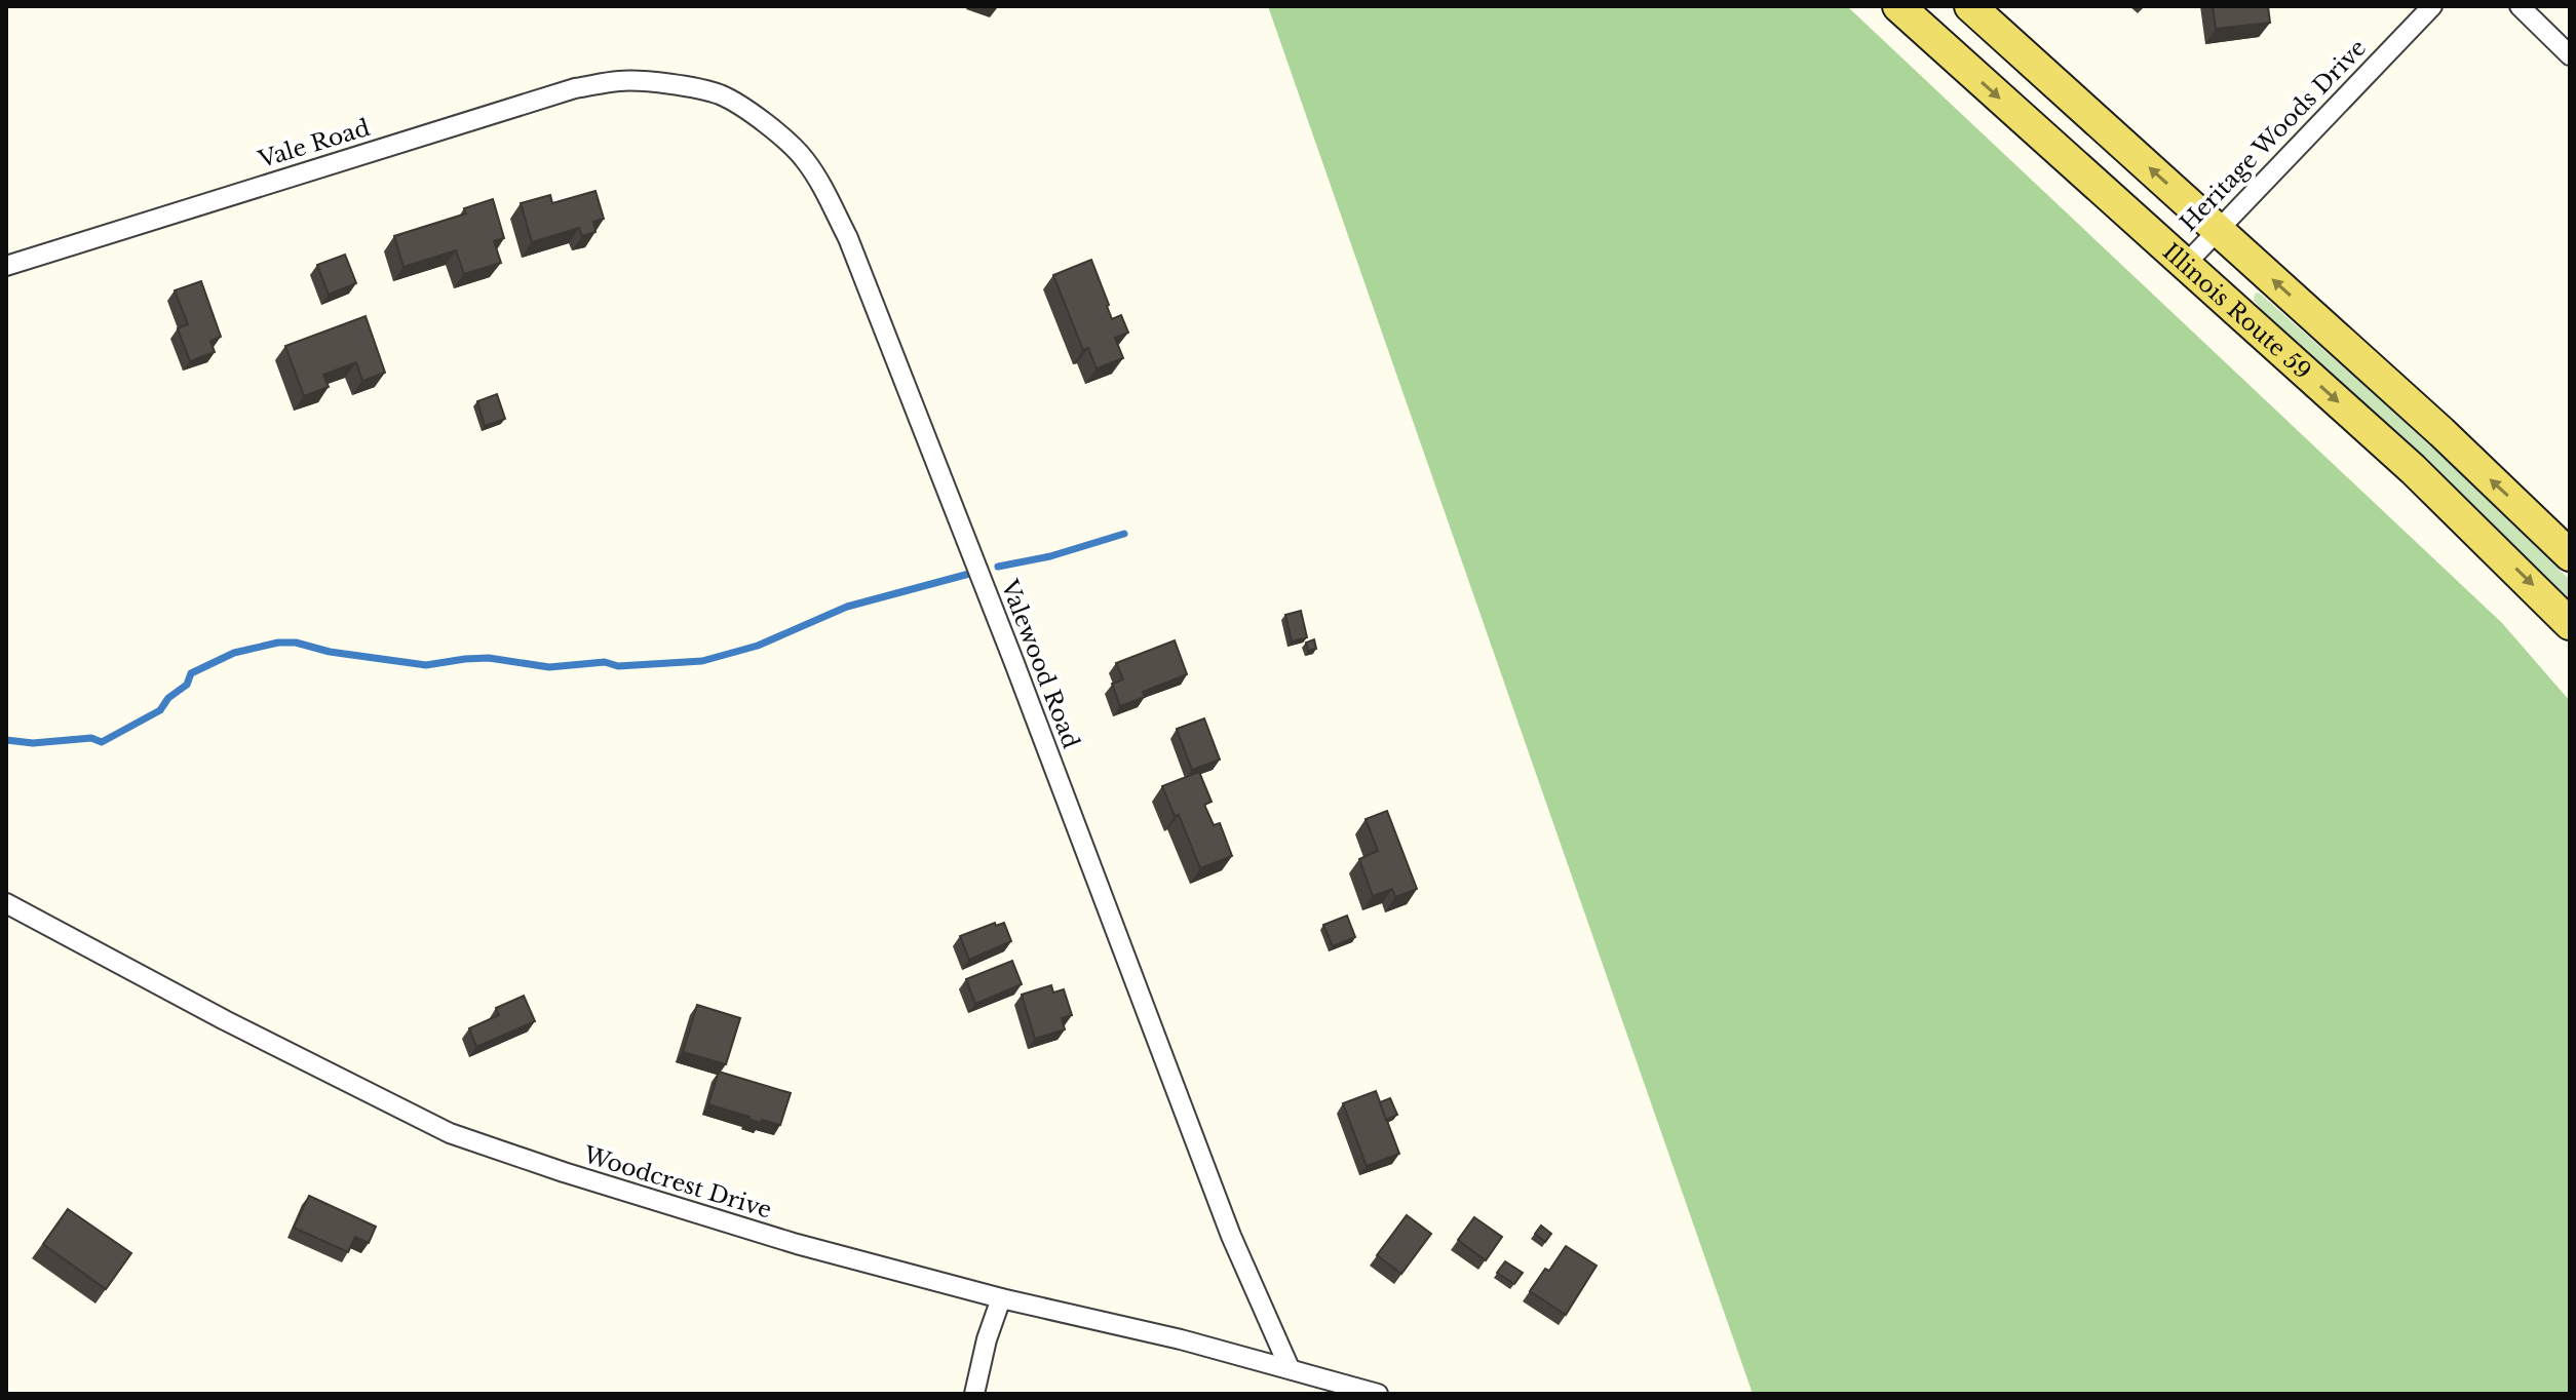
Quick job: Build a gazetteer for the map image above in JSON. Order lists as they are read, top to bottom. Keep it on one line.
{"streets":{"main road":["Illinois Route 59"],"street":["Heritage Woods Drive","Vale Road","Valewood Road","Woodcrest Drive"]},"crossings":[["Heritage Woods Drive","Illinois Route 59"],["Vale Road","Valewood Road"],["Valewood Road","Woodcrest Drive"]]}
